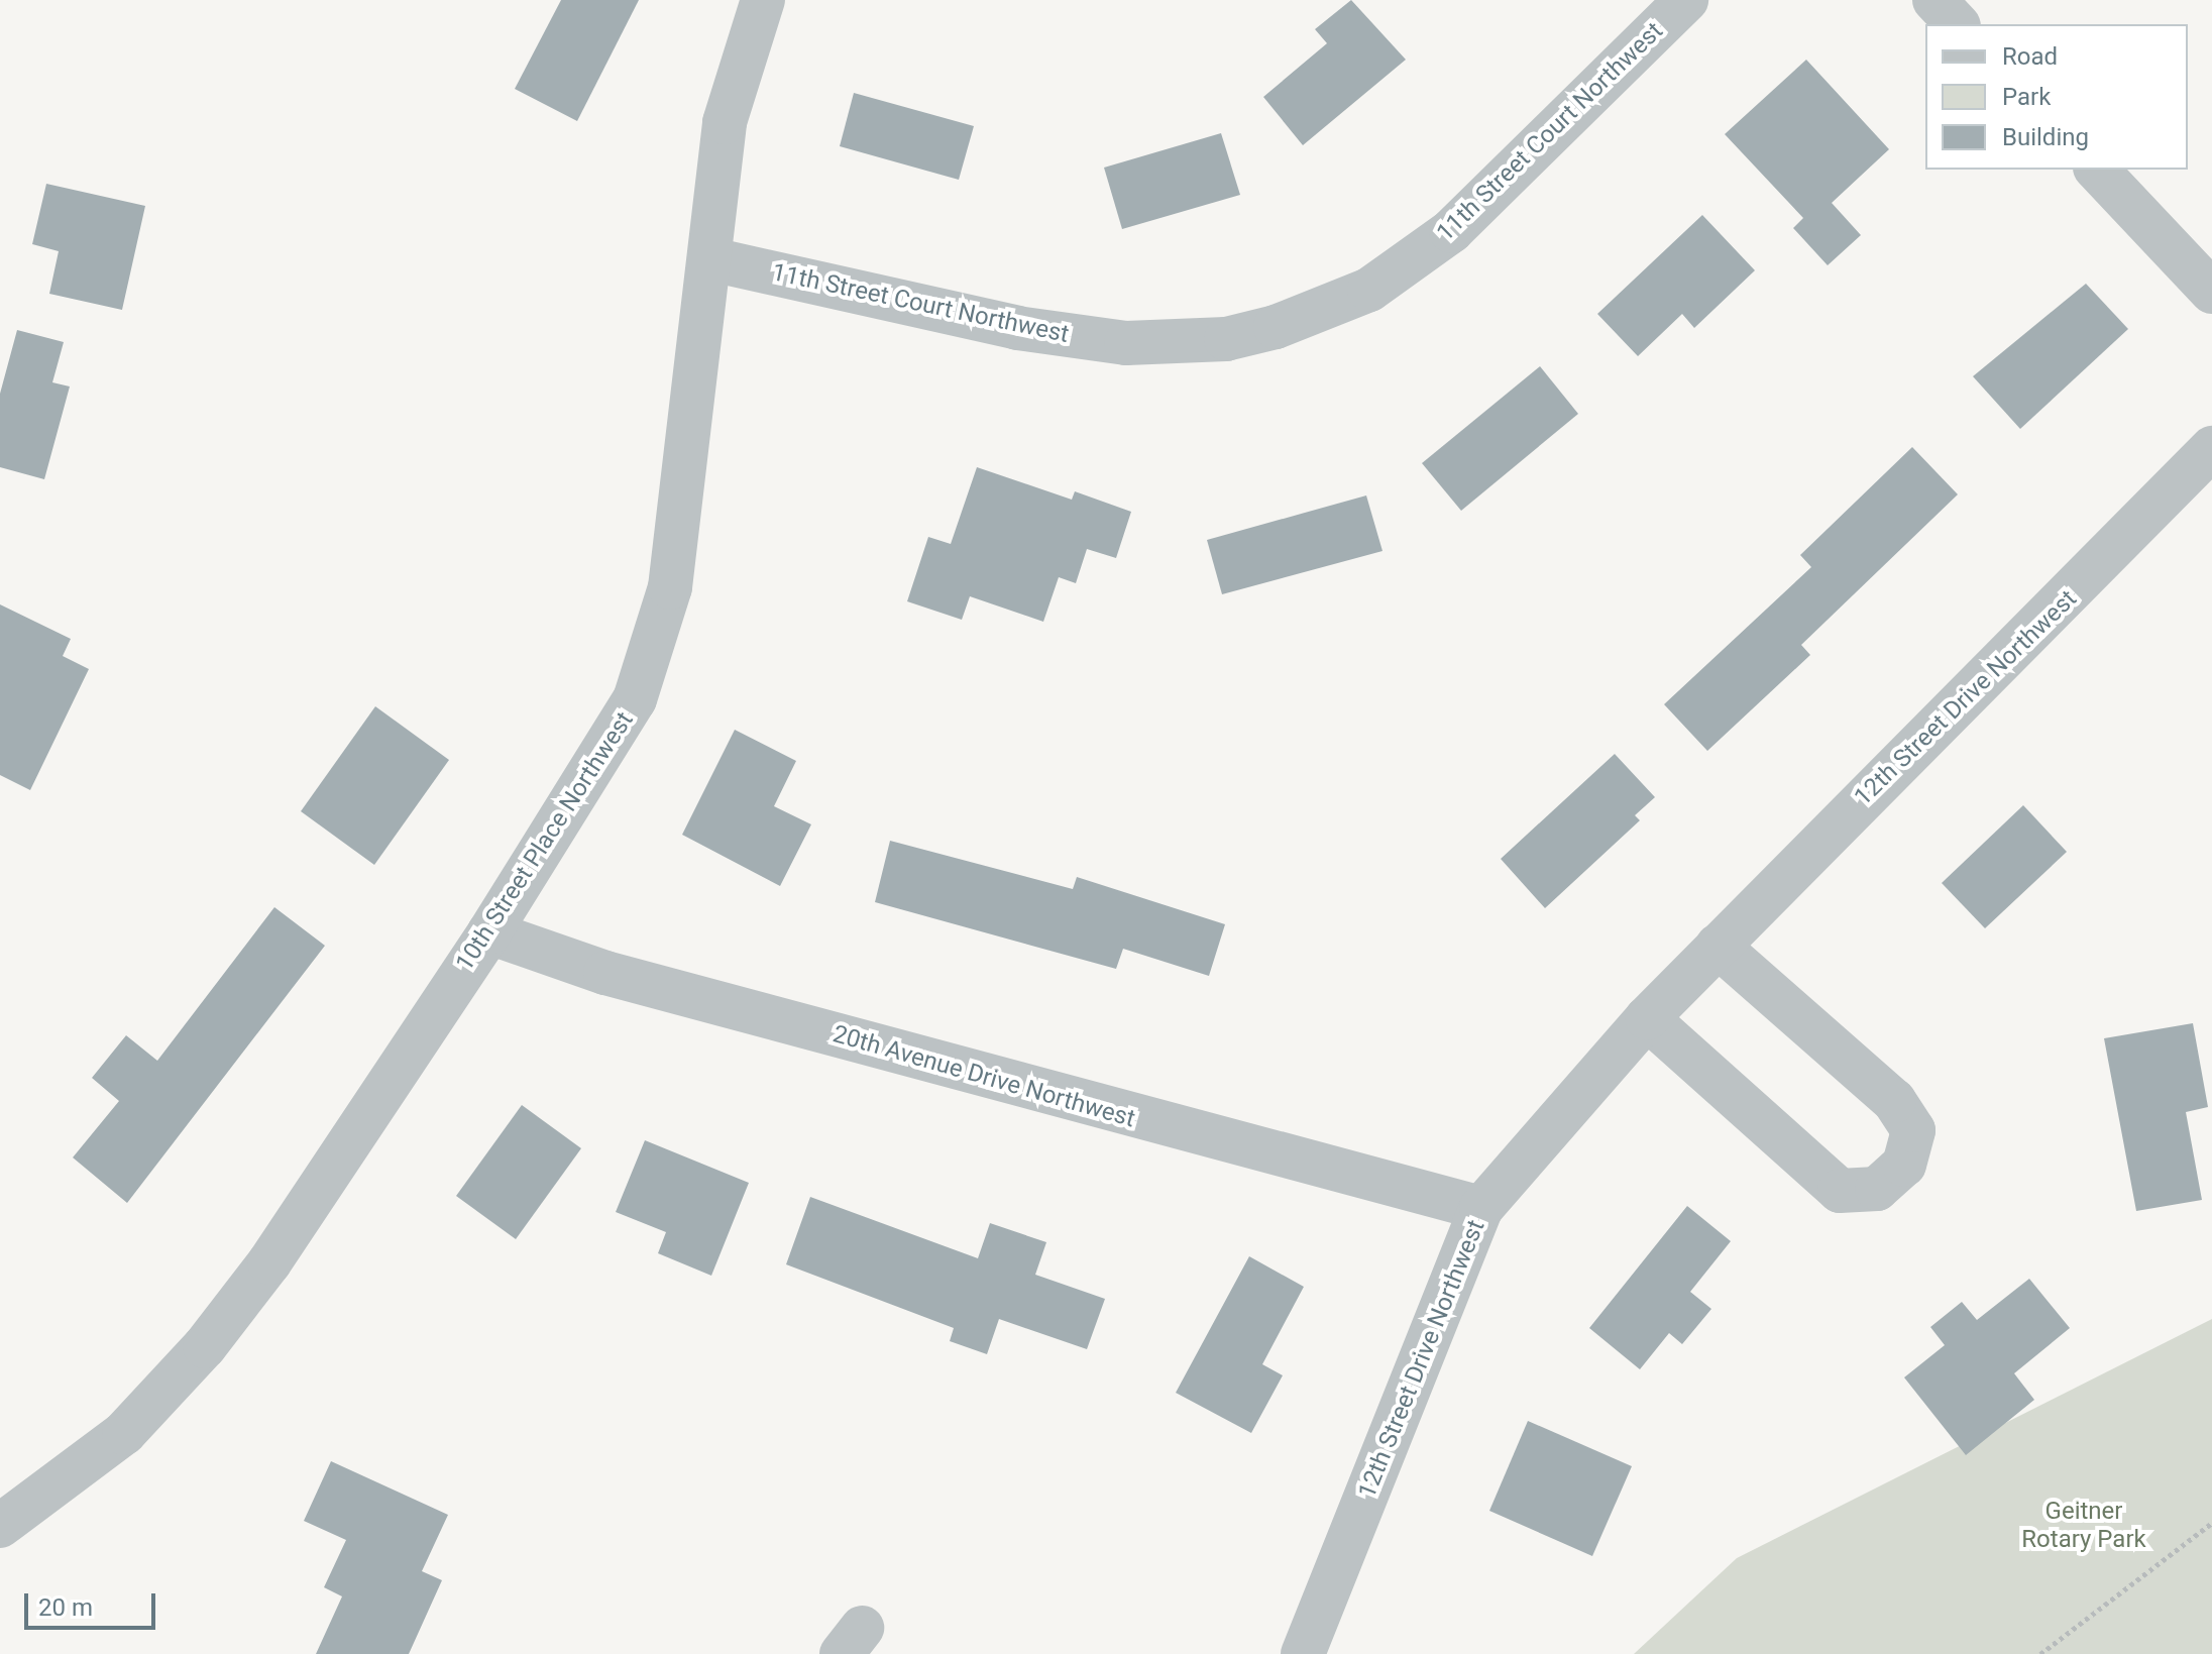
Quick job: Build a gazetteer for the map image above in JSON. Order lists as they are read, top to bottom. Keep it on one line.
{"streets":{"street":["11th Street Court Northwest","12th Street Drive Northwest","10th Street Place Northwest","20th Avenue Drive Northwest"]},"crossings":[["11th Street Court Northwest","10th Street Place Northwest"],["12th Street Drive Northwest","20th Avenue Drive Northwest"],["10th Street Place Northwest","20th Avenue Drive Northwest"]],"parks":["Geitner Rotary Park"],"legend":["Road","Park","Building"],"scale_bar":"20 m"}
